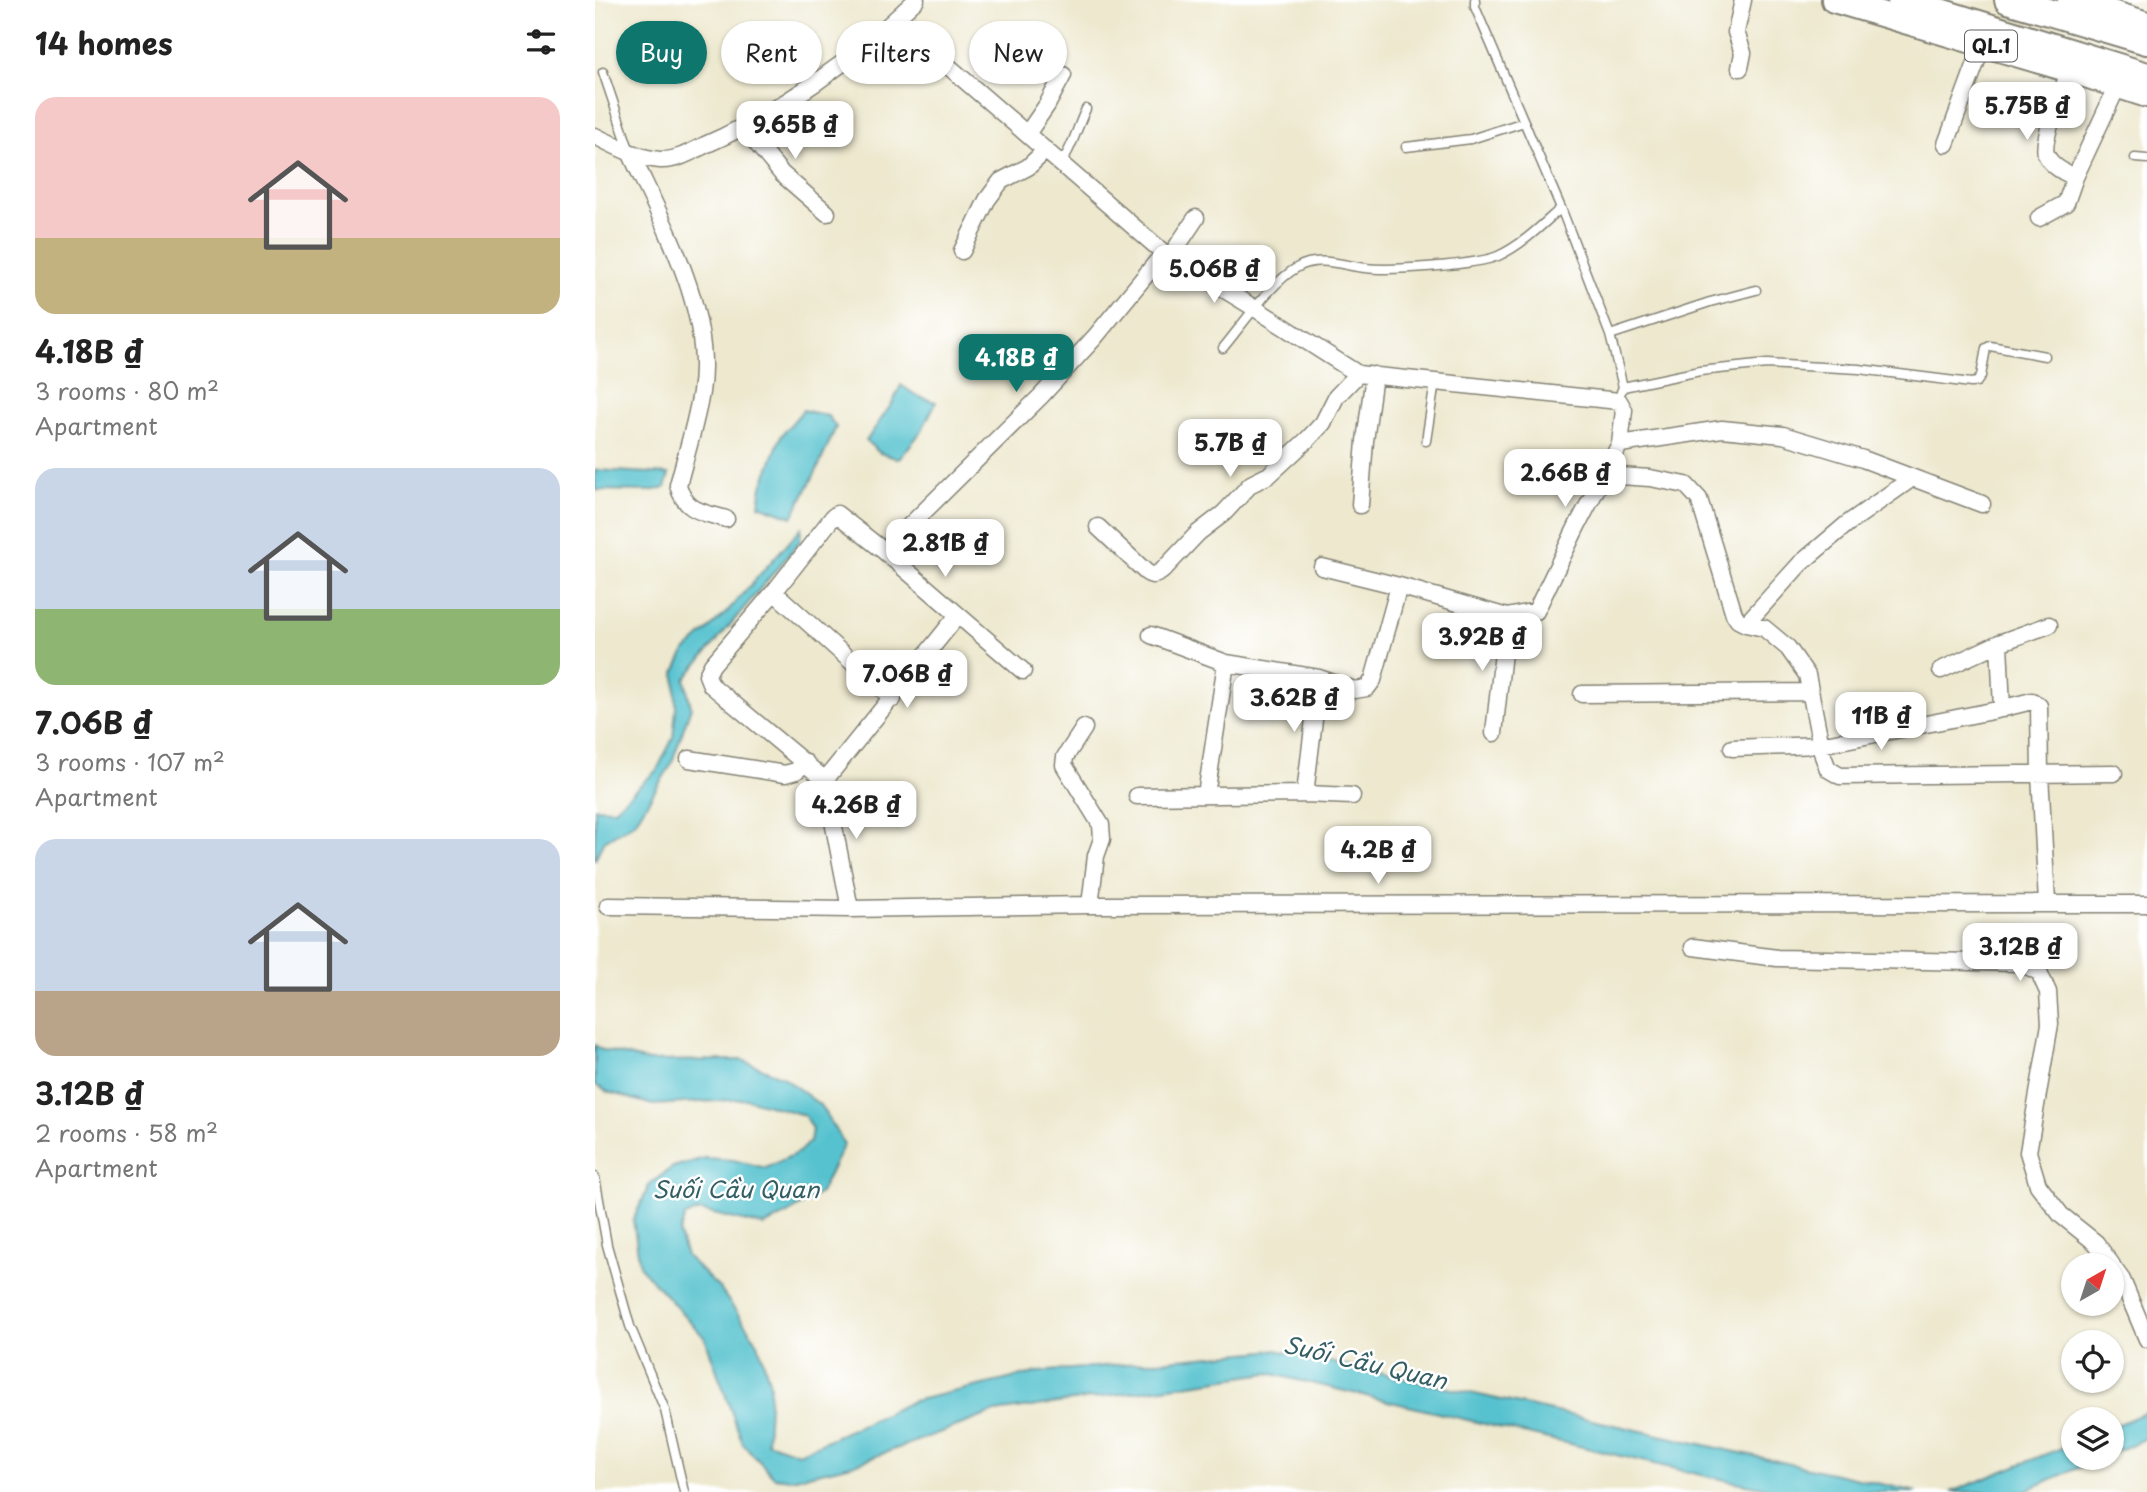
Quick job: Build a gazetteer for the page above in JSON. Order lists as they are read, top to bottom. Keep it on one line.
{"streets":{"highway":["QL.1"]},"water":["Suối Cầu Quan"],"north":"top right","page":{"heading":"14 homes","chip":["Buy","Rent","Filters","New"],"price":["5.75B ₫","9.65B ₫","5.06B ₫","4.18B ₫","5.7B ₫","2.66B ₫","2.81B ₫","3.92B ₫","7.06B ₫","3.62B ₫","11B ₫","4.26B ₫","4.2B ₫","3.12B ₫"],"list":[{"name":"4.18B ₫","note":"3 rooms · 80 m² · Apartment"},{"name":"7.06B ₫","note":"3 rooms · 107 m² · Apartment"},{"name":"3.12B ₫","note":"2 rooms · 58 m² · Apartment"}]}}
